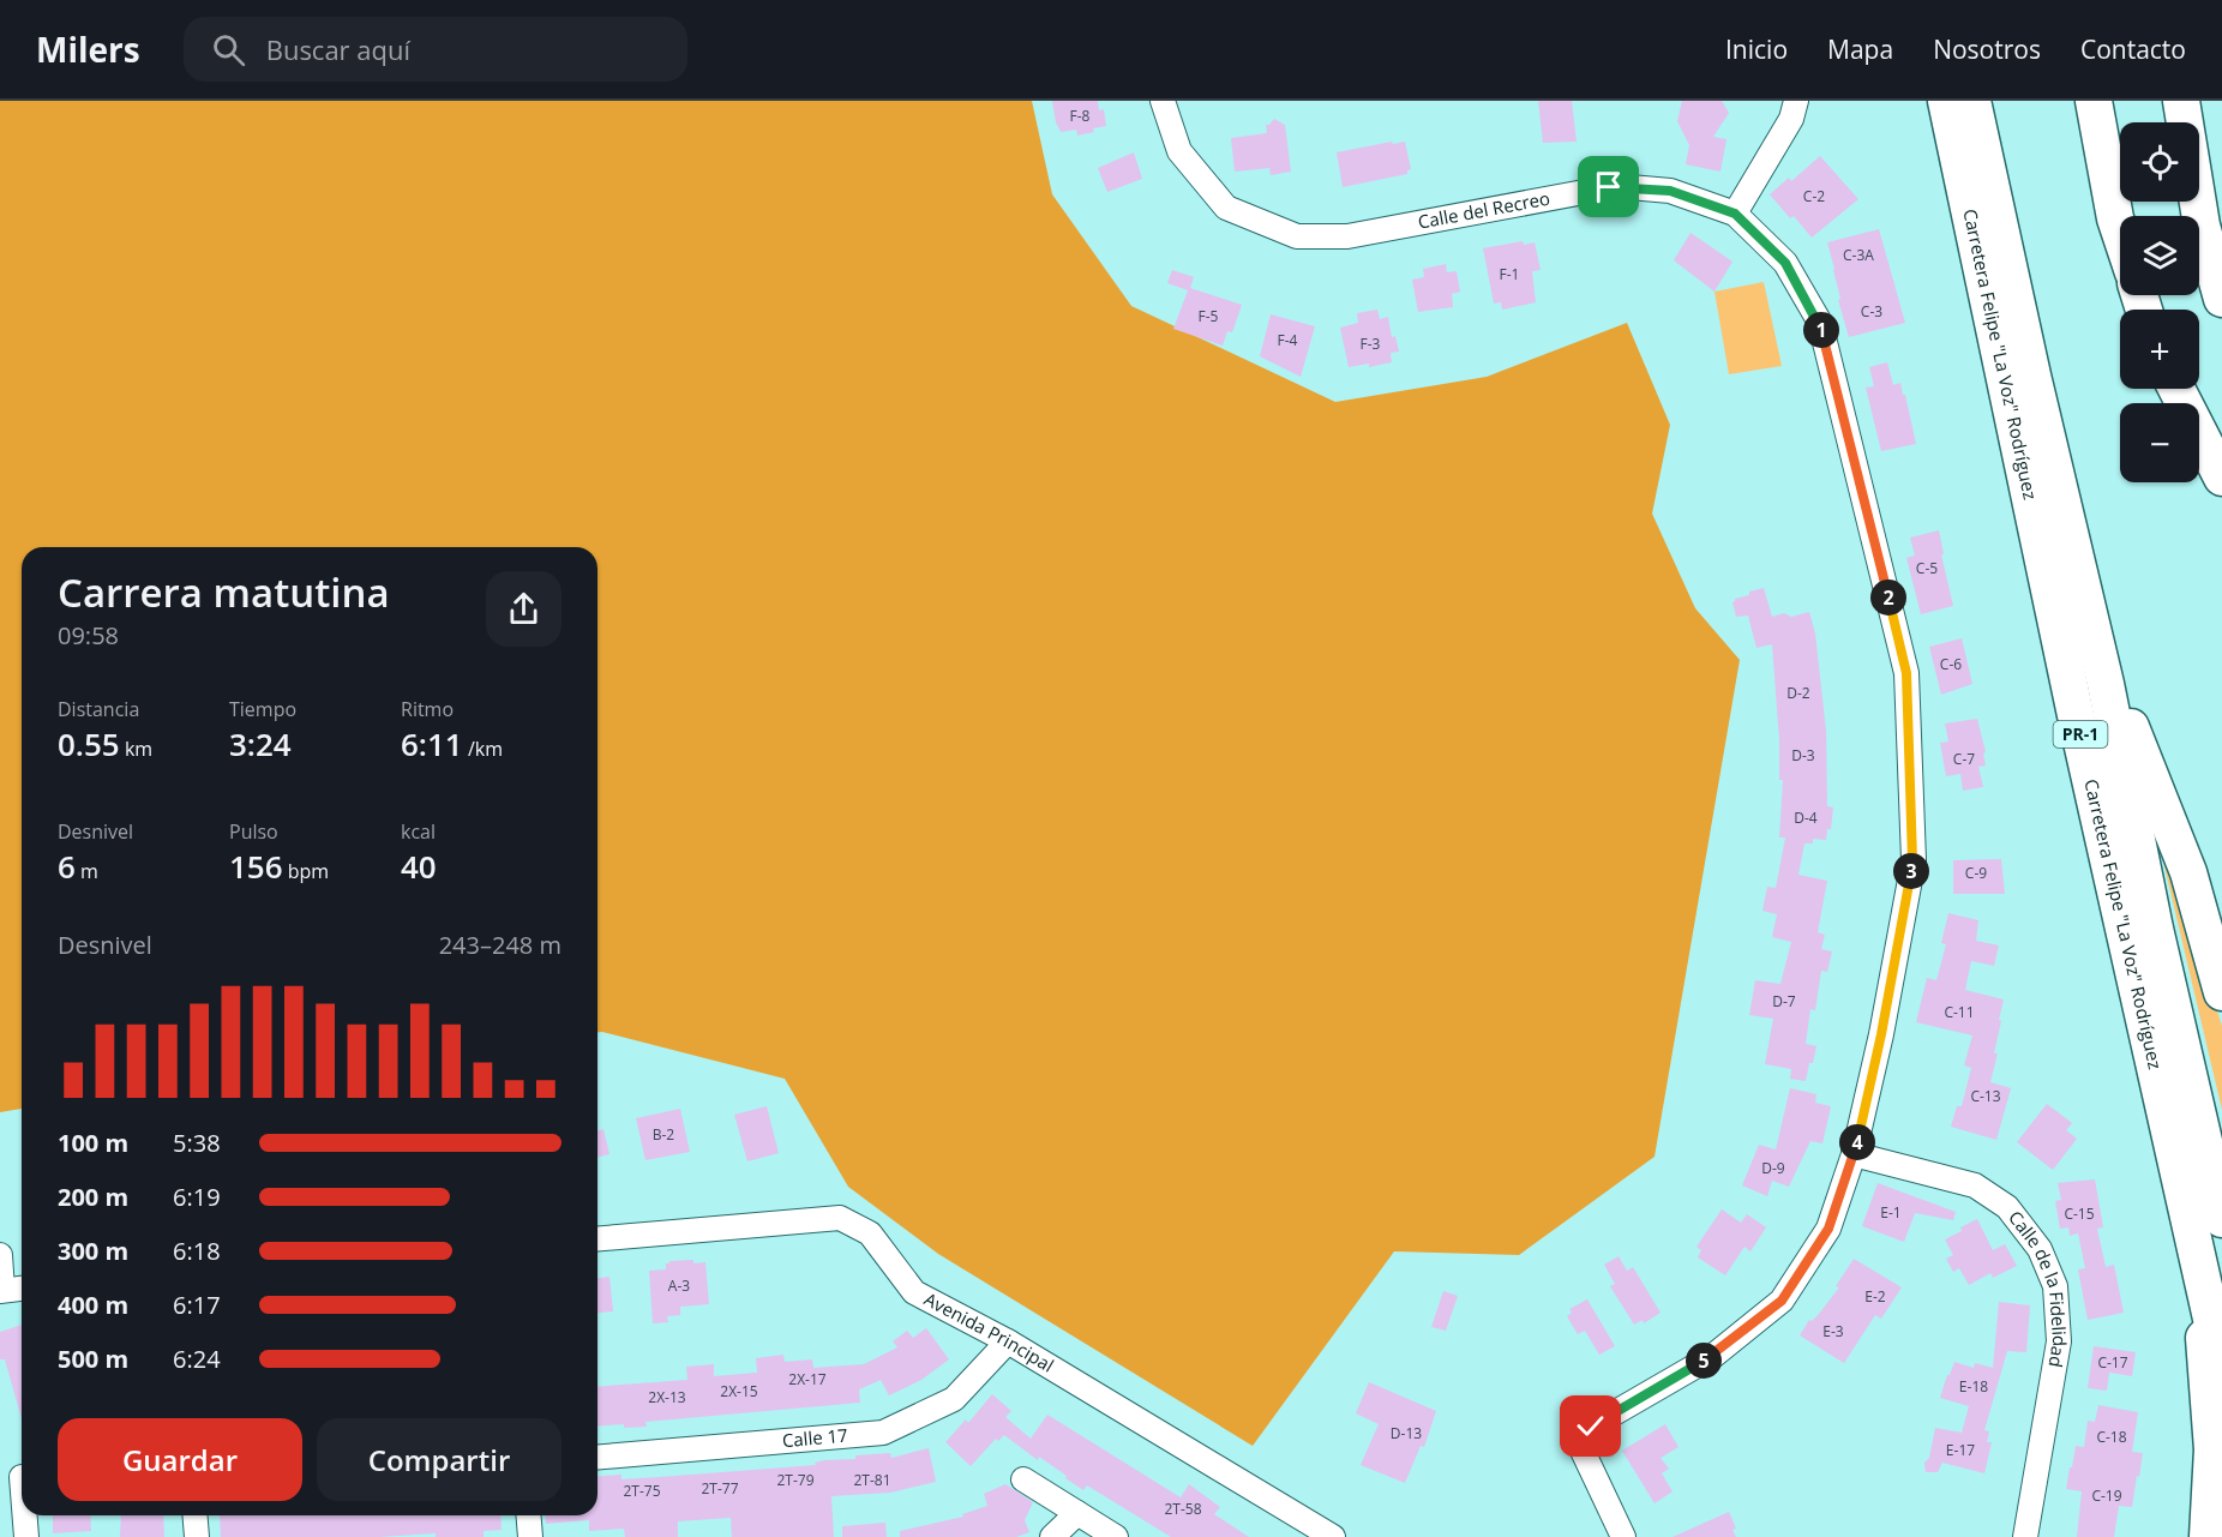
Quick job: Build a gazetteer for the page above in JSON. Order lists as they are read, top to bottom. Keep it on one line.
{"streets":{"highway":["Carretera Felipe \"La Voz\" Rodríguez","PR-1"],"street":["Calle del Recreo","Calle de la Fidelidad","Avenida Principal","Calle 17"]},"crossings":[["Calle del Recreo","Calle de la Fidelidad"],["Avenida Principal","Calle 17"]],"house_numbers":["F-8","C-2","C-3A","F-1","C-3","F-5","F-4","F-3","C-5","C-6","D-2","D-3","C-7","D-4","C-9","D-7","C-11","C-13","B-2","D-9","E-1","C-15","A-3","E-2","E-3","C-17","2X-17","E-18","2X-15","2X-13","D-13","C-18","E-17","2T-79","2T-81","2T-77","2T-75","C-19","2T-58"],"page":{"header":"Milers","search":"Buscar aquí","nav":["Inicio","Mapa","Nosotros","Contacto"],"map_buttons":["+","−"],"pins":["1","2","3","4","5"],"heading":["Carrera matutina","09:58"],"stats":[["Distancia","0.55 km"],["Tiempo","3:24"],["Ritmo","6:11 /km"],["Desnivel","6 m"],["Pulso","156 bpm"],["kcal","40"]],"chart":["Desnivel","243–248 m"],"list":[{"name":"100 m","note":"5:38"},{"name":"200 m","note":"6:19"},{"name":"300 m","note":"6:18"},{"name":"400 m","note":"6:17"},{"name":"500 m","note":"6:24"}],"buttons":["Guardar","Compartir"]}}
